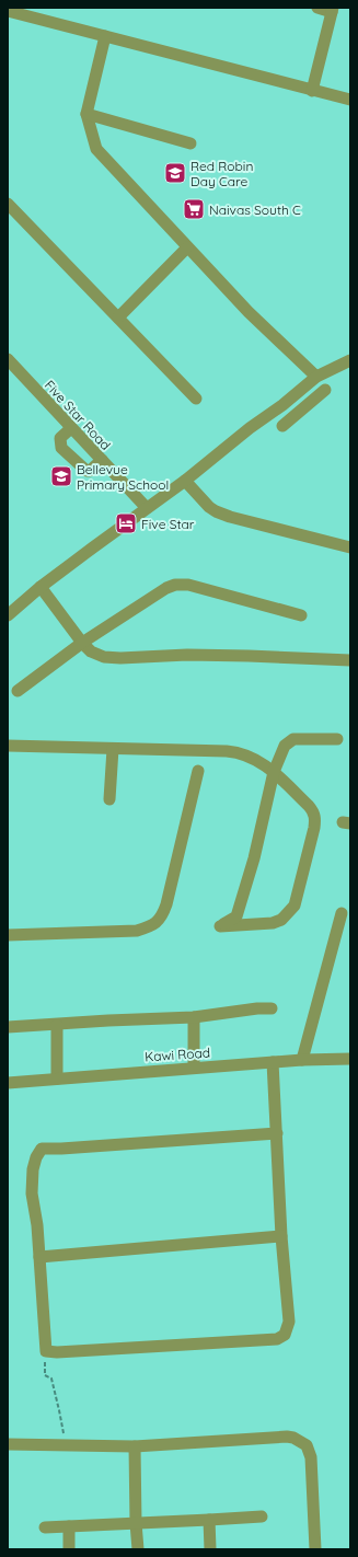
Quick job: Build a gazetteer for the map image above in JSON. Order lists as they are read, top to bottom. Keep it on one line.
{"streets":{"street":["Five Star Road","Kawi Road"]},"places":{"school or university":["Red Robin Day Care","Bellevue Primary School"],"supermarket":["Naivas South C"],"hotel":["Five Star"]}}
